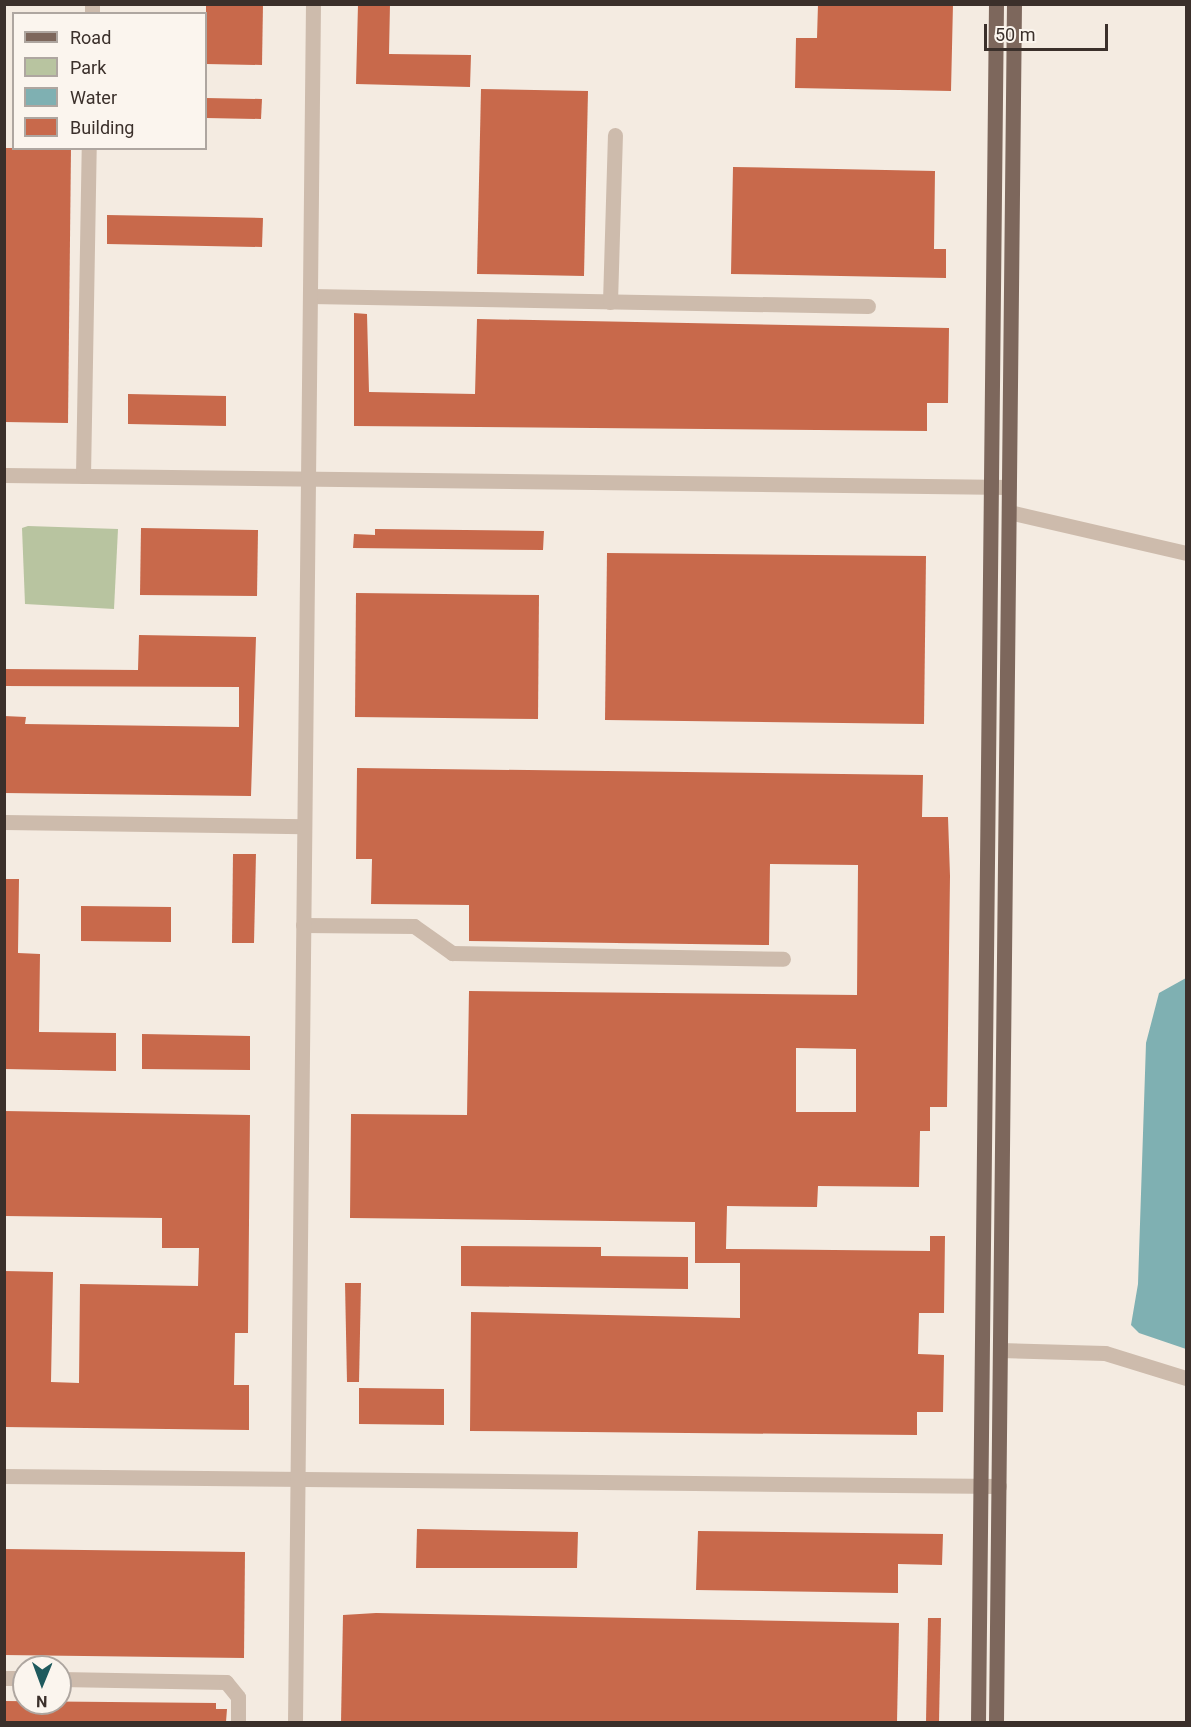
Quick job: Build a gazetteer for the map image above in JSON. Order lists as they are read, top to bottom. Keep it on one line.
{"legend":["Road","Park","Water","Building"],"scale_bar":"50 m","north":"bottom"}
